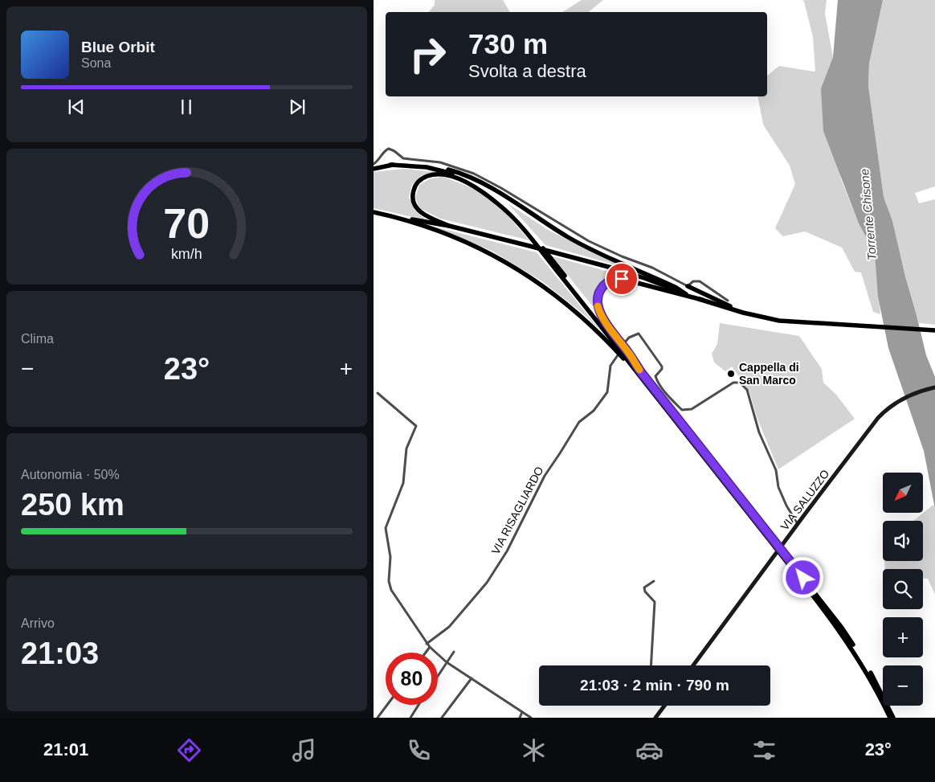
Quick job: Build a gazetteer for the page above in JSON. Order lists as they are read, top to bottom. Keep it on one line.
{"streets":{"main road":["VIA SALUZZO"],"street":["VIA RISAGLIARDO"]},"water":["Torrente Chisone"],"places":["Cappella di San Marco"],"north":"bottom left","page":{"turn":["730 m","Svolta a destra"],"song":["Blue Orbit","Sona"],"tile":["Clima",["Autonomia · 50%","250 km"],["Arrivo","21:03"]],"heat":["−","23°","+"],"map_buttons":["+","−"],"limit":"80","trip":"21:03 · 2 min · 790 m","tabs":["21:01","23°"],"gauge":["70","km/h"]}}
